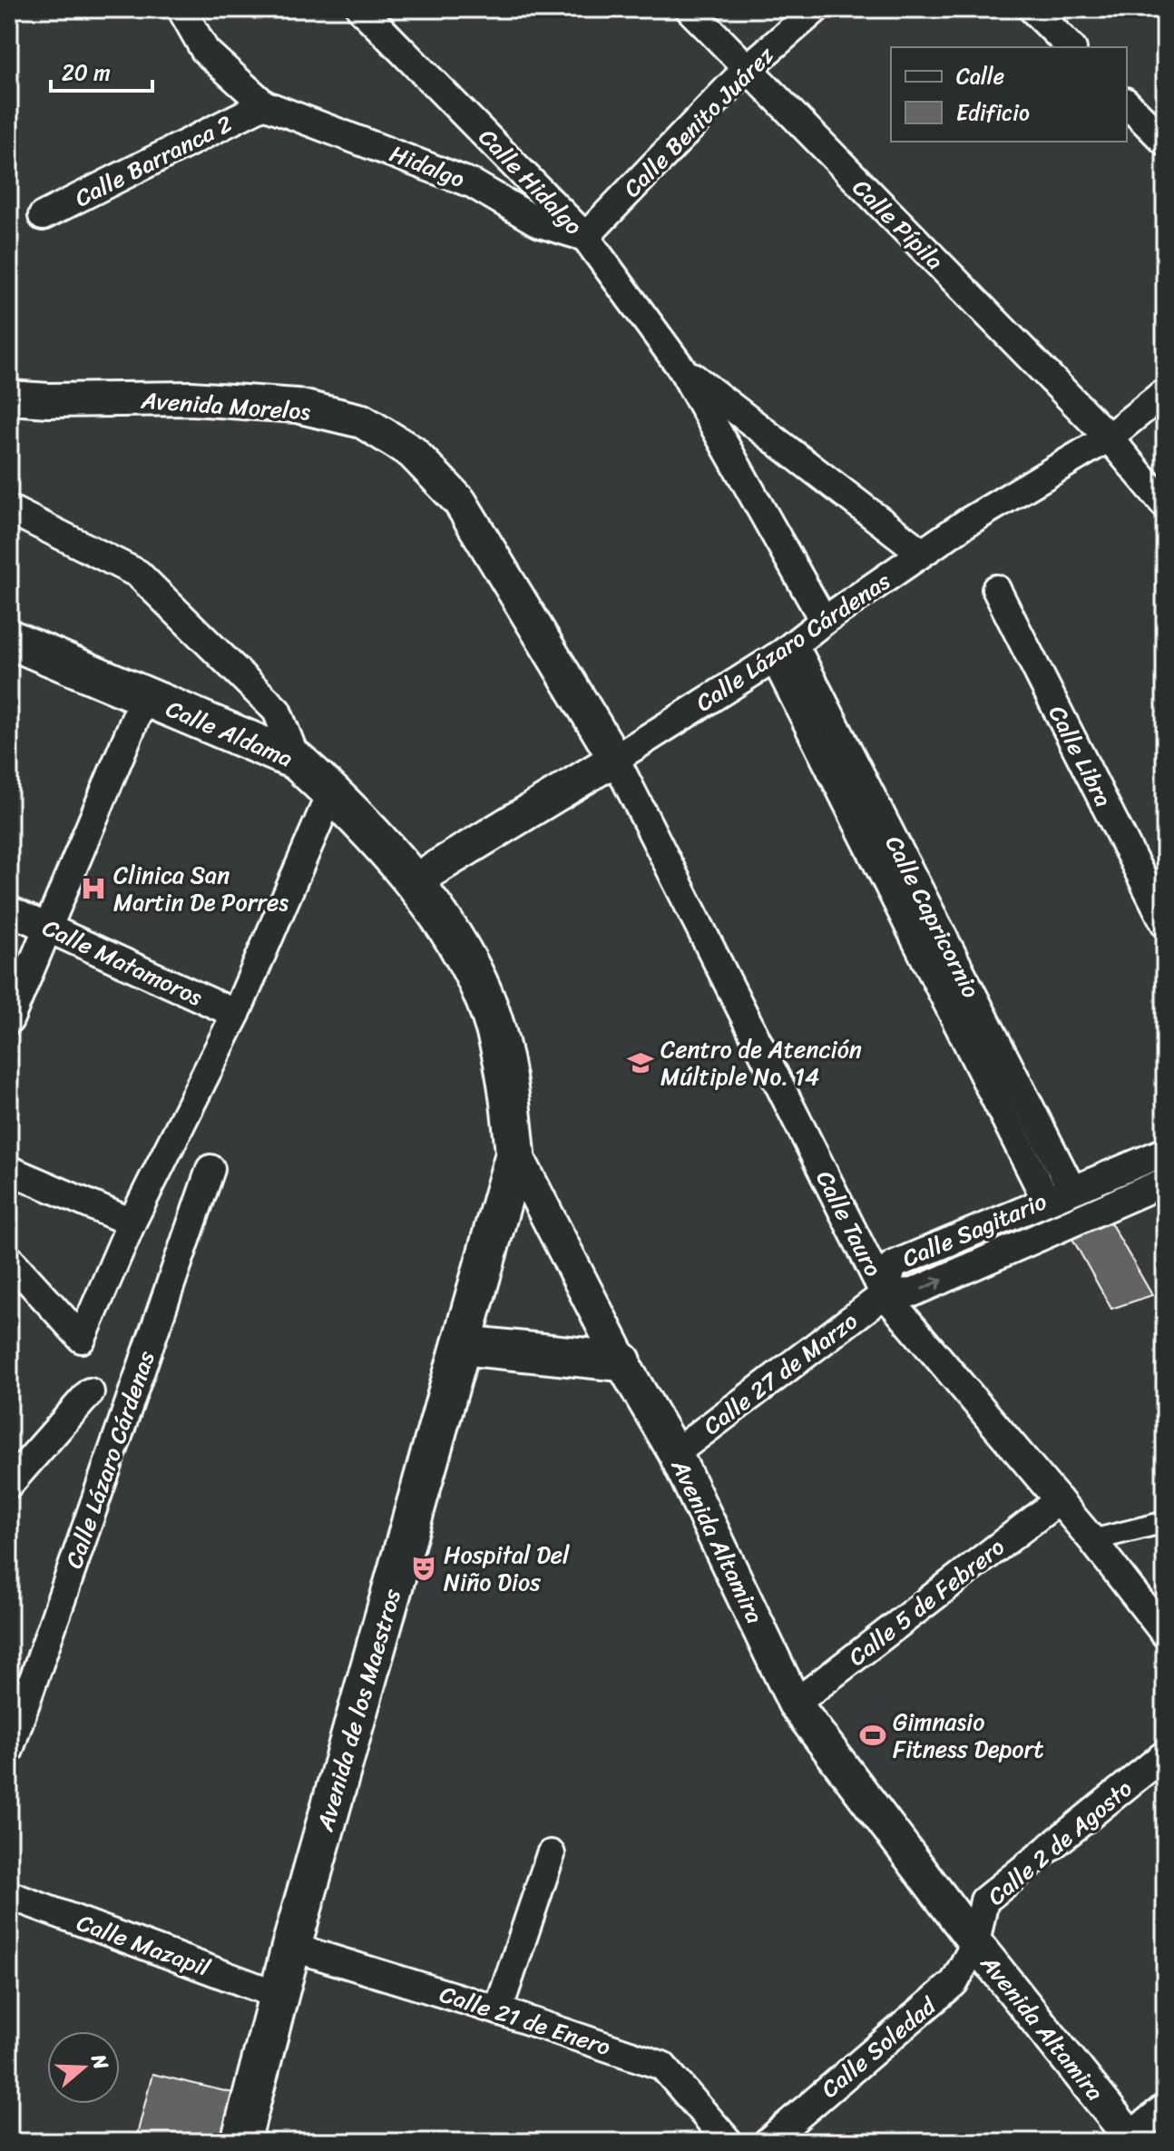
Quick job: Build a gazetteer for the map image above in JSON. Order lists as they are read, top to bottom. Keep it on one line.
{"streets":{"main road":["Calle Aldama","Avenida Altamira","Avenida de los Maestros"],"street":["Calle Benito Juárez","Calle Barranca 2","Hidalgo","Calle Hidalgo","Calle Pípila","Avenida Morelos","Calle Lázaro Cárdenas","Calle Libra","Calle Capricornio","Calle Matamoros","Calle Tauro","Calle Sagitario","Calle 27 de Marzo","Calle 5 de Febrero","Calle 2 de Agosto","Calle Mazapil","Calle 21 de Enero","Calle Soledad"]},"crossings":[["Calle Benito Juárez","Hidalgo"],["Calle Benito Juárez","Calle Hidalgo"],["Calle Benito Juárez","Calle Pípila"],["Calle Barranca 2","Hidalgo"],["Hidalgo","Calle Hidalgo"],["Calle Hidalgo","Calle Lázaro Cárdenas"],["Calle Pípila","Calle Lázaro Cárdenas"],["Avenida Morelos","Calle Lázaro Cárdenas"],["Avenida Morelos","Calle Tauro"],["Calle Lázaro Cárdenas","Calle Aldama"],["Calle Lázaro Cárdenas","Calle Capricornio"],["Calle Lázaro Cárdenas","Calle Tauro"],["Calle Lázaro Cárdenas","Avenida Altamira"],["Calle Aldama","Avenida Altamira"],["Calle Capricornio","Calle Sagitario"],["Calle Tauro","Calle Sagitario"],["Calle Tauro","Calle 27 de Marzo"],["Calle Tauro","Calle 5 de Febrero"],["Calle Sagitario","Calle 27 de Marzo"],["Calle 27 de Marzo","Avenida Altamira"],["Avenida Altamira","Calle 5 de Febrero"],["Avenida Altamira","Avenida de los Maestros"],["Avenida Altamira","Calle 2 de Agosto"],["Avenida Altamira","Calle Soledad"],["Avenida de los Maestros","Calle Mazapil"],["Avenida de los Maestros","Calle 21 de Enero"],["Calle 2 de Agosto","Calle Soledad"]],"places":{"hospital":["Clinica San Martin De Porres"],"school or university":["Centro de Atención Múltiple No. 14"],"theatre":["Hospital Del Niño Dios"],"sports":["Gimnasio Fitness Deport"]},"legend":["Calle","Edificio"],"scale_bar":"20 m","north":"right"}
